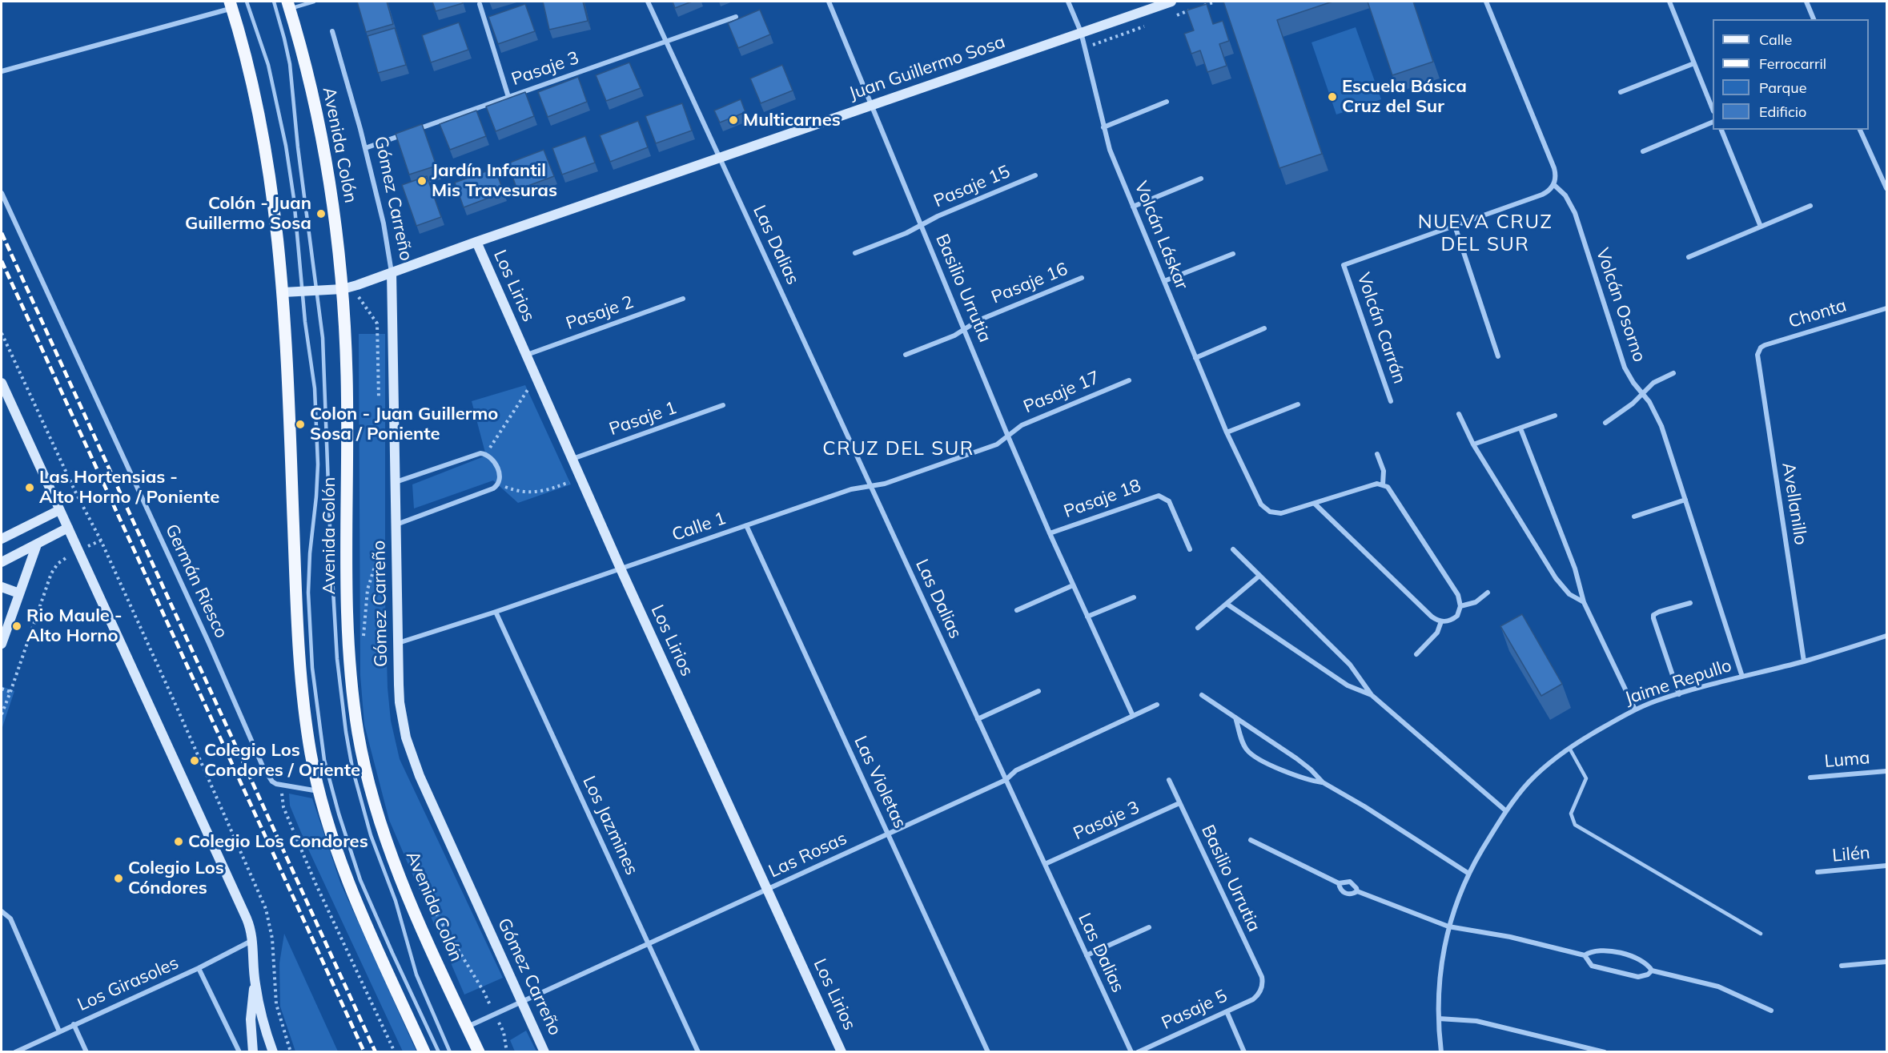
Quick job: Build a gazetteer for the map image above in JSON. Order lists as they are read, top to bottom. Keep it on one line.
{"streets":{"main road":["Avenida Colón"],"street":["Juan Guillermo Sosa","Pasaje 3","Pasaje 15","Gómez Carreño","Volcán Láskar","Las Dalias","Pasaje 16","Los Lirios","Basilio Urrutia","Volcán Osorno","Pasaje 2","Chonta","Volcán Carrán","Pasaje 17","Pasaje 1","Pasaje 18","Avellanillo","Calle 1","Germán Riesco","Jaime Repullo","Luma","Las Violetas","Los Jazmines","Lilén","Las Rosas","Los Girasoles","Pasaje 5"]},"crossings":[["Juan Guillermo Sosa","Avenida Colón"],["Juan Guillermo Sosa","Gómez Carreño"],["Juan Guillermo Sosa","Volcán Láskar"],["Juan Guillermo Sosa","Las Dalias"],["Juan Guillermo Sosa","Los Lirios"],["Juan Guillermo Sosa","Basilio Urrutia"],["Pasaje 3","Gómez Carreño"],["Pasaje 3","Las Dalias"],["Pasaje 3","Basilio Urrutia"],["Avenida Colón","Germán Riesco"],["Avenida Colón","Las Rosas"],["Pasaje 15","Basilio Urrutia"],["Gómez Carreño","Calle 1"],["Gómez Carreño","Las Rosas"],["Las Dalias","Calle 1"],["Las Dalias","Las Rosas"],["Pasaje 16","Basilio Urrutia"],["Los Lirios","Pasaje 2"],["Los Lirios","Pasaje 1"],["Los Lirios","Calle 1"],["Los Lirios","Las Rosas"],["Basilio Urrutia","Pasaje 17"],["Basilio Urrutia","Pasaje 18"],["Basilio Urrutia","Calle 1"],["Basilio Urrutia","Las Rosas"],["Basilio Urrutia","Pasaje 5"],["Volcán Osorno","Jaime Repullo"],["Chonta","Avellanillo"],["Pasaje 17","Calle 1"],["Avellanillo","Jaime Repullo"],["Calle 1","Las Violetas"],["Calle 1","Los Jazmines"],["Las Violetas","Las Rosas"],["Los Jazmines","Las Rosas"]],"districts":["NUEVA CRUZ DEL SUR","CRUZ DEL SUR"],"places":["Escuela Básica Cruz del Sur","Multicarnes","Jardín Infantil Mis Travesuras","Colón - Juan Guillermo Sosa","Colon - Juan Guillermo Sosa / Poniente","Las Hortensias - Alto Horno / Poniente","Rio Maule - Alto Horno","Colegio Los Condores / Oriente","Colegio Los Condores","Colegio Los Cóndores"],"legend":["Calle","Ferrocarril","Parque","Edificio"]}
